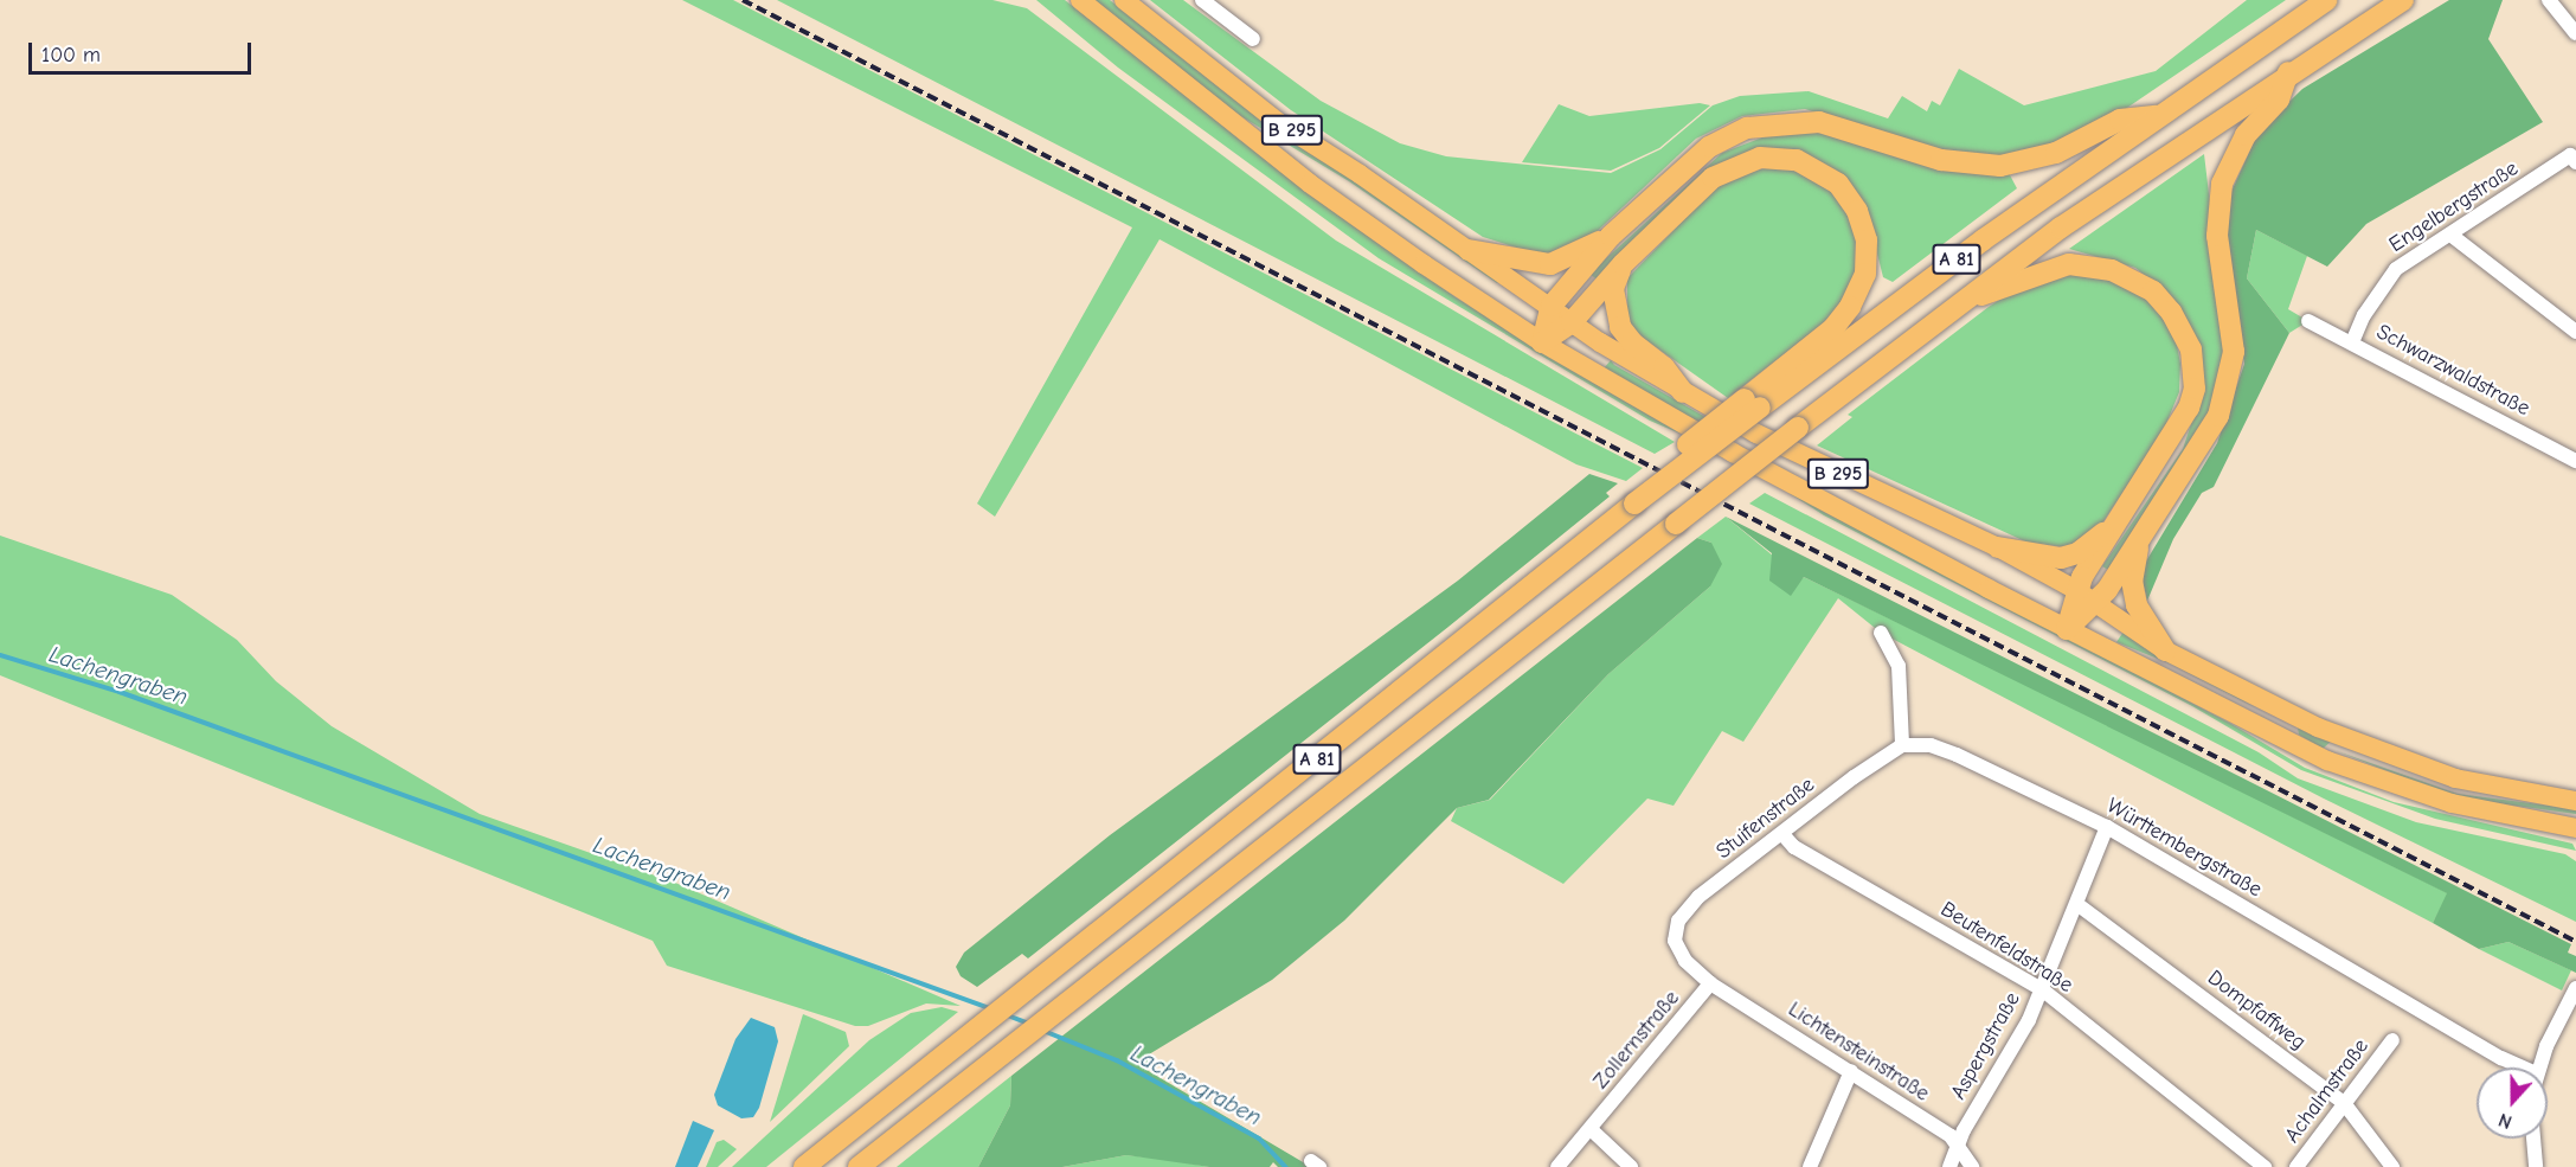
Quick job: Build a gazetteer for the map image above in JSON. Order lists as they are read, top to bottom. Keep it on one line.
{"streets":{"highway":["A 81"],"main road":["B 295"],"street":["Engelbergstraße","Schwarzwaldstraße","Stuifenstraße","Württembergstraße","Beutenfeldstraße","Dompfaffweg","Zollernstraße","Aspergstraße","Lichtensteinstraße","Achalmstraße"]},"crossings":[["B 295","A 81"],["Engelbergstraße","Schwarzwaldstraße"],["Stuifenstraße","Württembergstraße"],["Stuifenstraße","Beutenfeldstraße"],["Stuifenstraße","Zollernstraße"],["Württembergstraße","Aspergstraße"],["Beutenfeldstraße","Aspergstraße"],["Dompfaffweg","Aspergstraße"],["Dompfaffweg","Achalmstraße"],["Zollernstraße","Lichtensteinstraße"],["Aspergstraße","Lichtensteinstraße"]],"water":["Lachengraben"],"scale_bar":"100 m","north":"bottom"}
